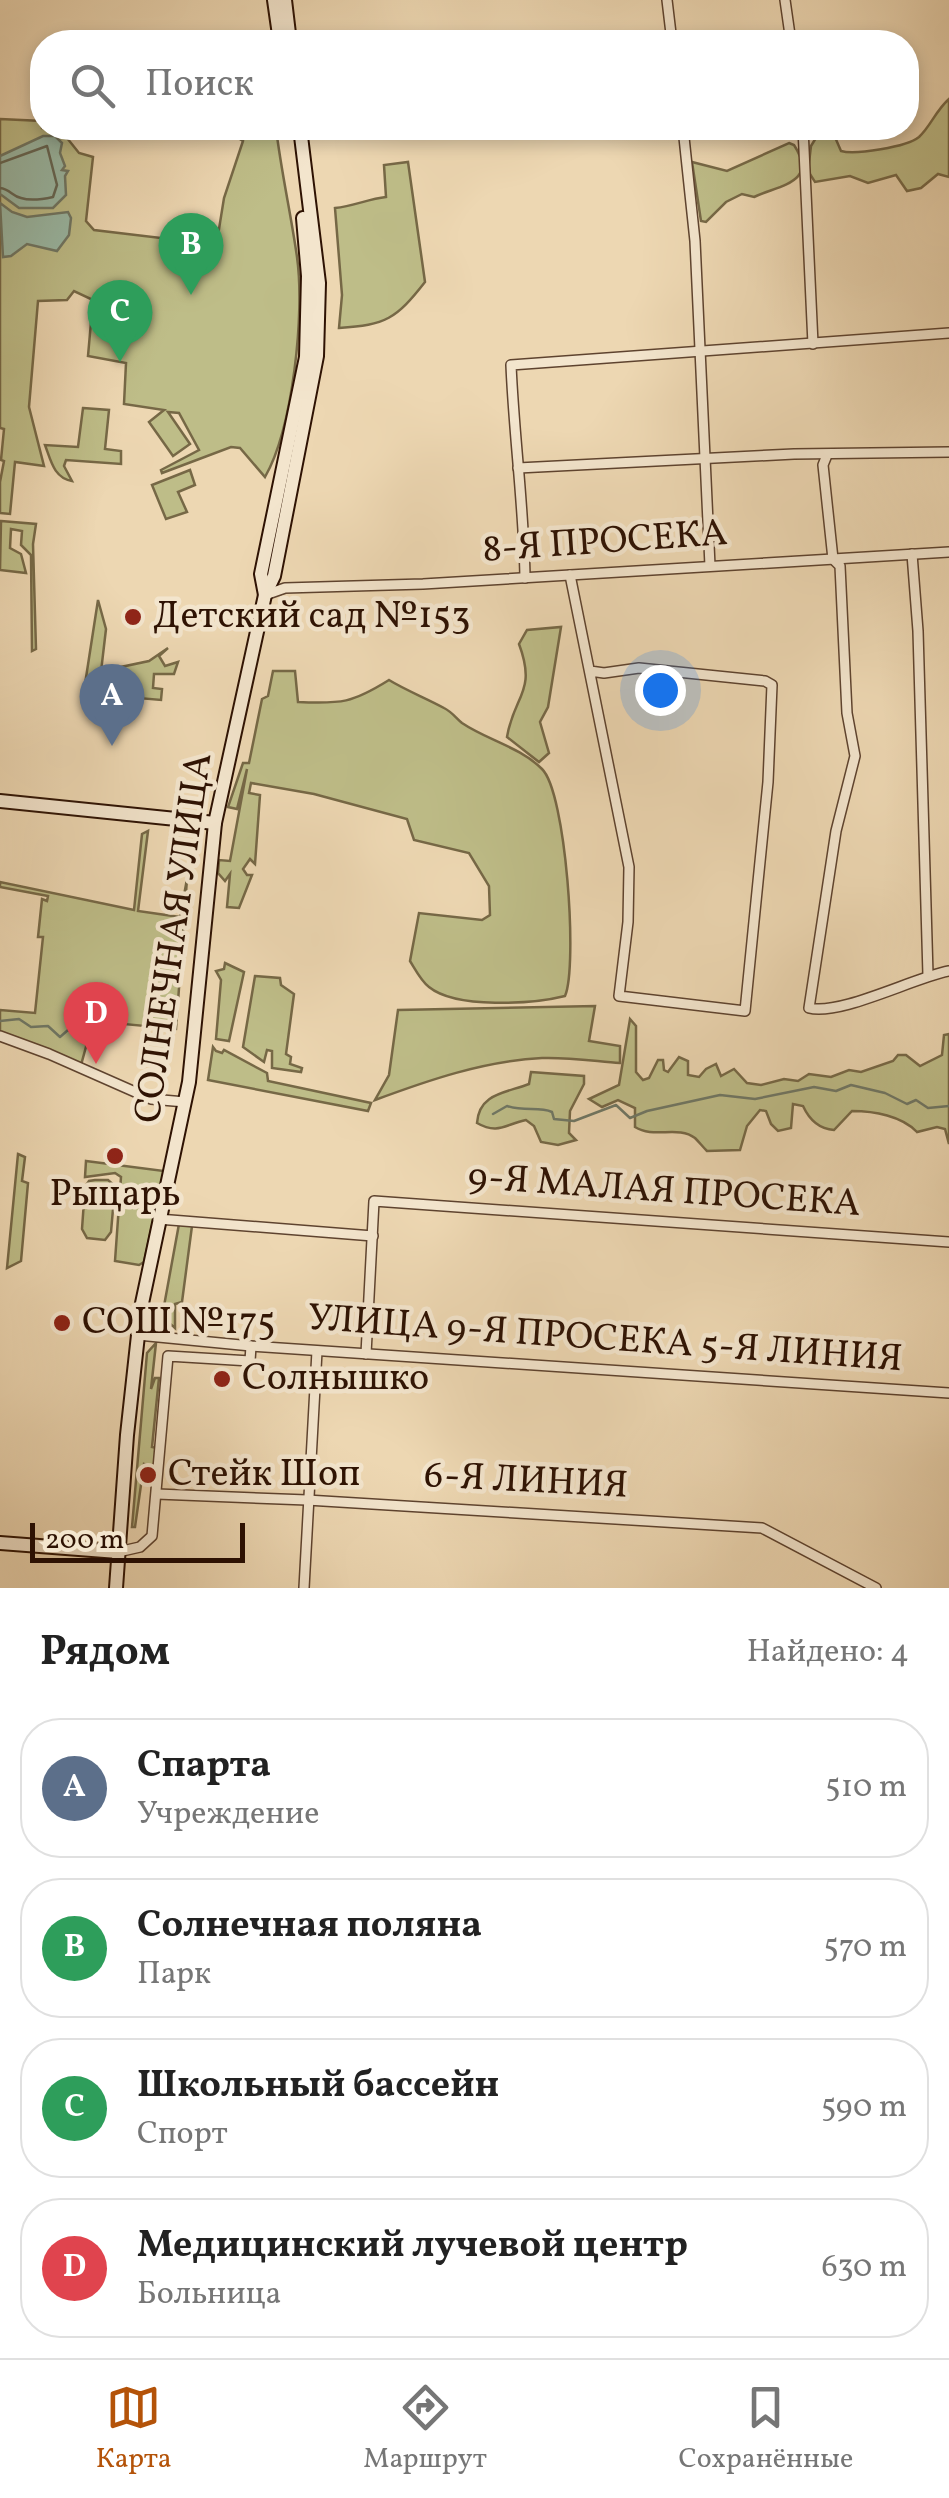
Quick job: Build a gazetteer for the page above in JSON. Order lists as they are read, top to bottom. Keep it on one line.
{"streets":{"main road":["СОЛНЕЧНАЯ УЛИЦА"],"street":["8-Я ПРОСЕКА","9-Я МАЛАЯ ПРОСЕКА","УЛИЦА 9-Я ПРОСЕКА 5-Я ЛИНИЯ","6-Я ЛИНИЯ"]},"crossings":[["8-Я ПРОСЕКА","СОЛНЕЧНАЯ УЛИЦА"],["СОЛНЕЧНАЯ УЛИЦА","УЛИЦА 9-Я ПРОСЕКА 5-Я ЛИНИЯ"]],"places":["Детский сад №153","Рыцарь","СОШ №175","Солнышко","Стейк Шоп"],"scale_bar":"200 m","page":{"search":"Поиск","pins":["B","C","A","D"],"scale":"200 m","heading":["Рядом","Найдено: 4"],"list":[{"mark":"A","name":"Спарта","note":"Учреждение","value":"510 m"},{"mark":"B","name":"Солнечная поляна","note":"Парк","value":"570 m"},{"mark":"C","name":"Школьный бассейн","note":"Спорт","value":"590 m"},{"mark":"D","name":"Медицинский лучевой центр","note":"Больница","value":"630 m"}],"nav":["Карта","Маршрут","Сохранённые"]}}
